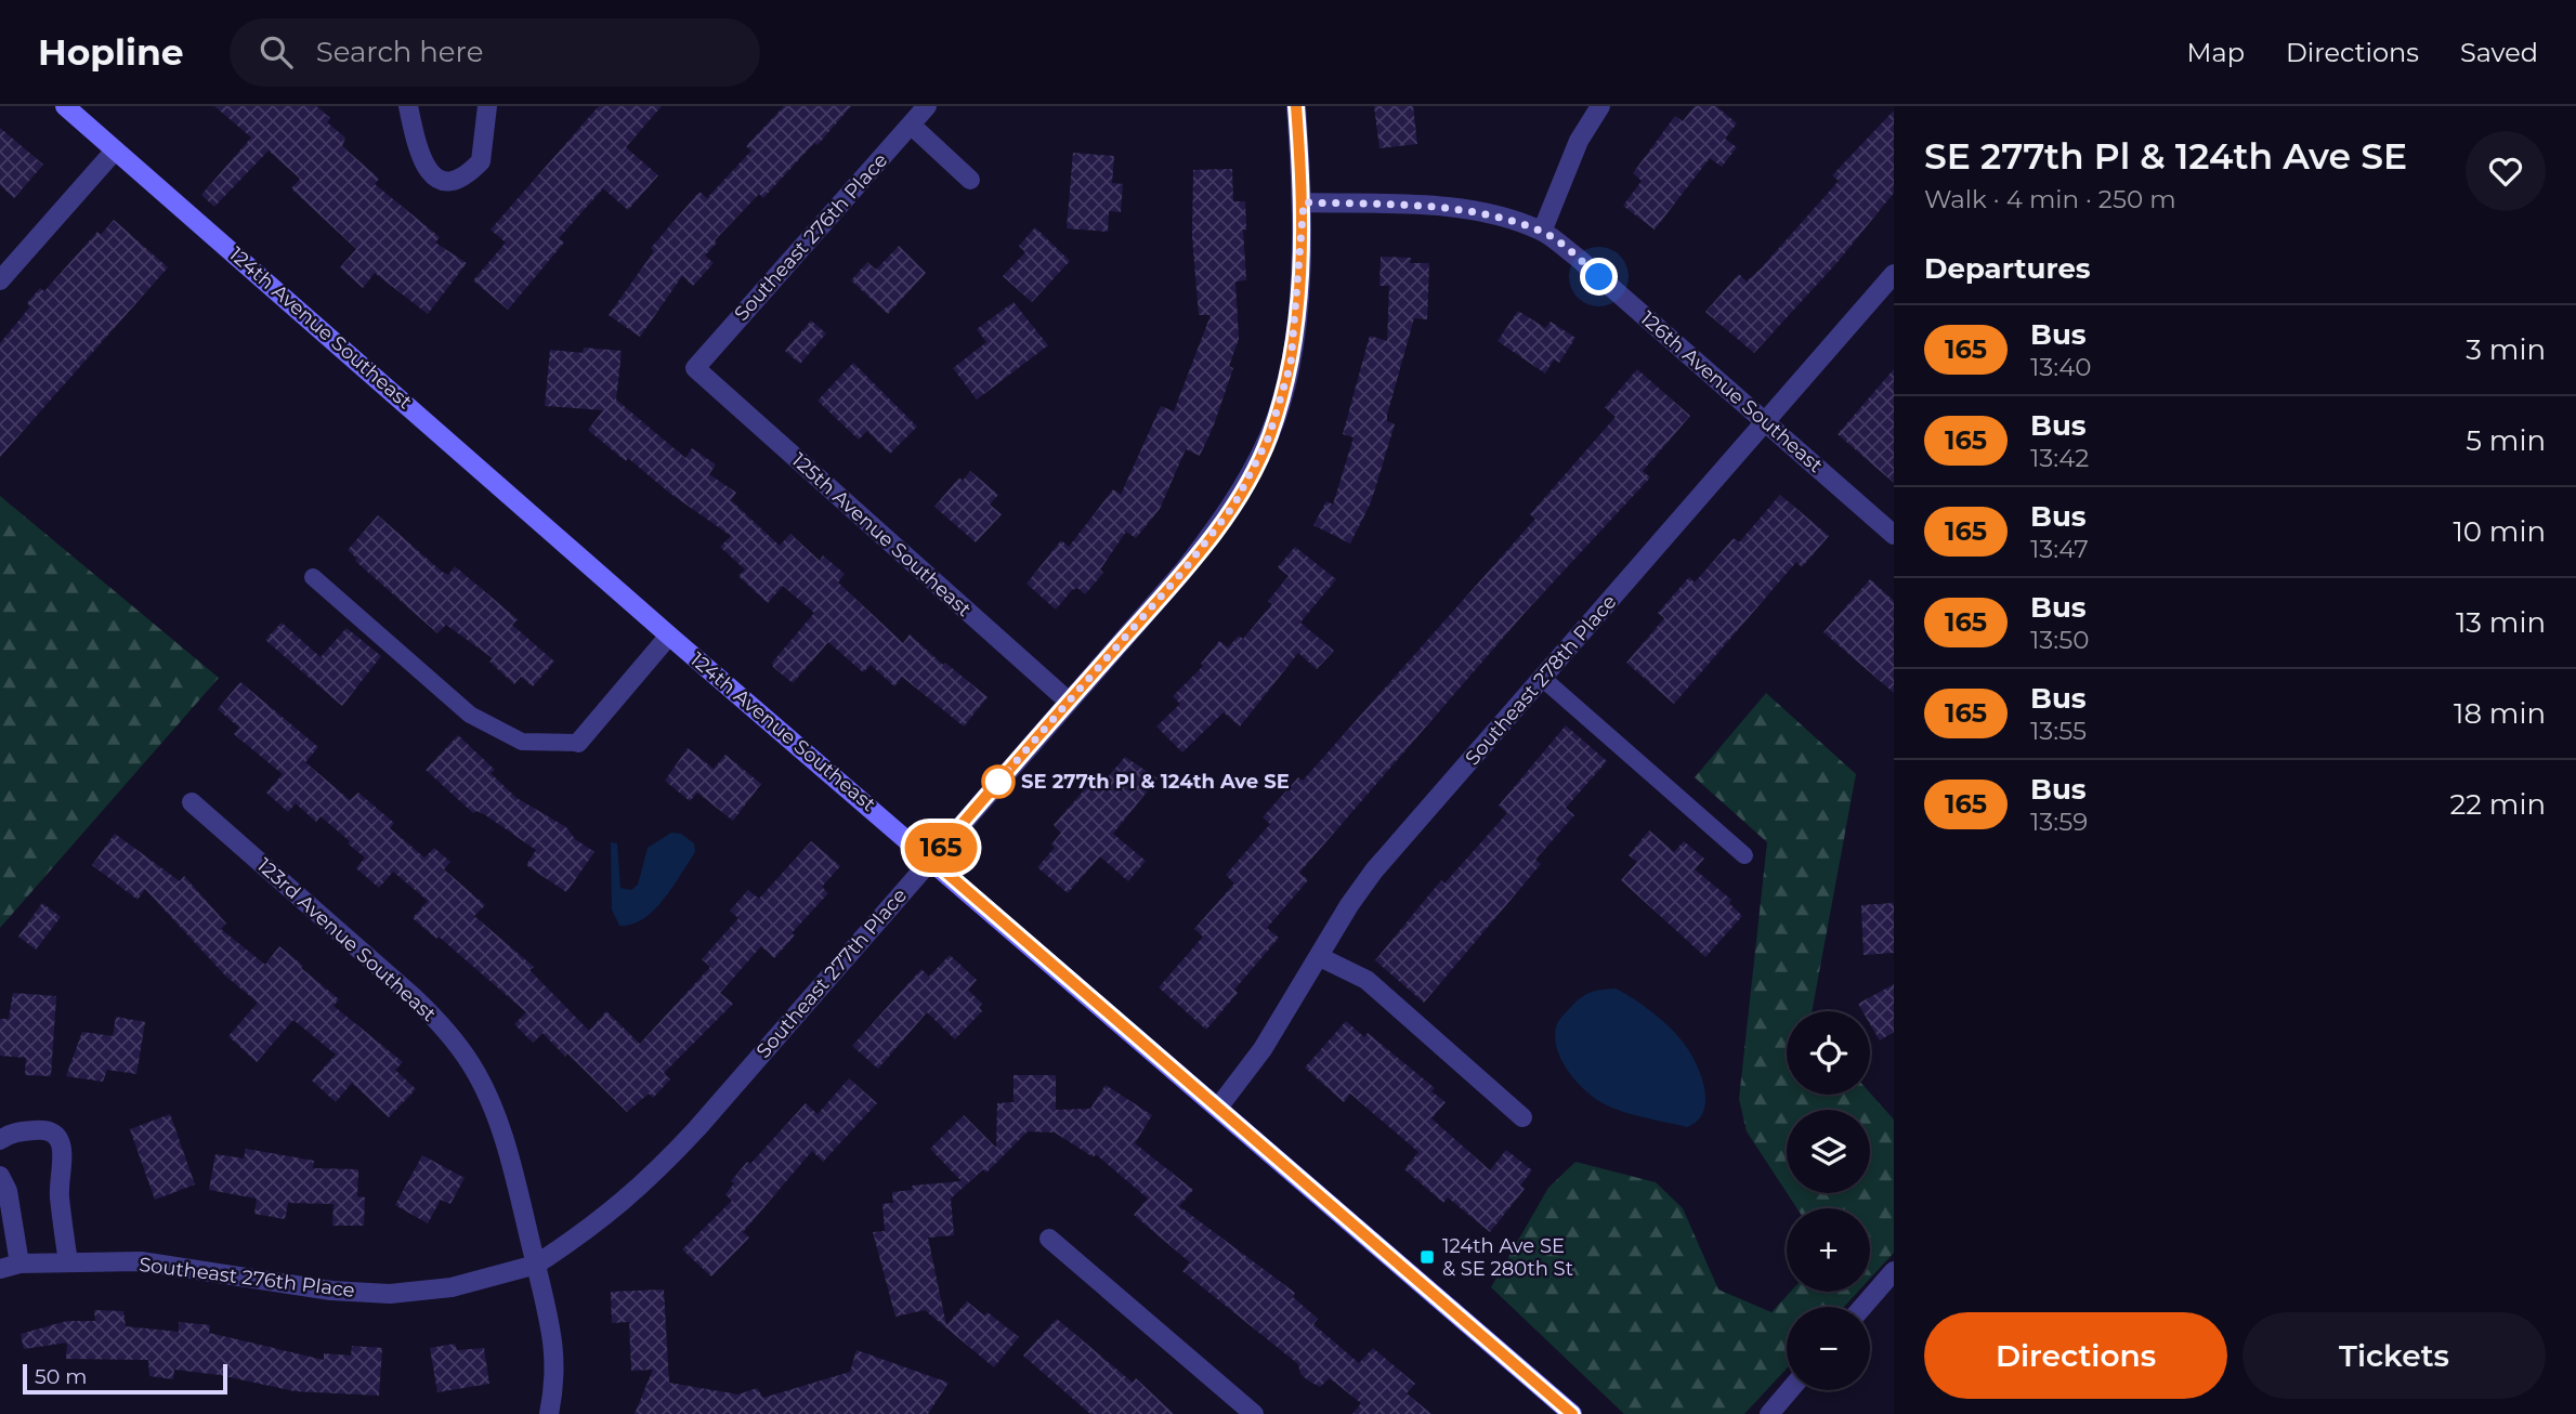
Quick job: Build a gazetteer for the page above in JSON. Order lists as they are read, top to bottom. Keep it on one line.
{"streets":{"street":["Southeast 276th Place","124th Avenue Southeast","126th Avenue Southeast","125th Avenue Southeast","Southeast 278th Place","123rd Avenue Southeast","Southeast 277th Place"]},"crossings":[["Southeast 276th Place","125th Avenue Southeast"],["Southeast 276th Place","123rd Avenue Southeast"],["Southeast 276th Place","Southeast 277th Place"],["124th Avenue Southeast","Southeast 278th Place"],["124th Avenue Southeast","Southeast 277th Place"],["126th Avenue Southeast","Southeast 278th Place"],["126th Avenue Southeast","Southeast 277th Place"],["125th Avenue Southeast","Southeast 277th Place"],["123rd Avenue Southeast","Southeast 277th Place"]],"places":{"other":["SE 277th Pl & 124th Ave SE"],"transit":["124th Ave SE & SE 280th St"]},"lines":["bus line 165"],"scale_bar":"50 m","page":{"header":"Hopline","search":"Search here","nav":["Map","Directions","Saved"],"on_map":"165","heading":[["SE 277th Pl & 124th Ave SE","Walk · 4 min · 250 m"],"Departures"],"list":[{"mark":"165","name":"Bus","note":"13:40","value":"3 min"},{"mark":"165","name":"Bus","note":"13:42","value":"5 min"},{"mark":"165","name":"Bus","note":"13:47","value":"10 min"},{"mark":"165","name":"Bus","note":"13:50","value":"13 min"},{"mark":"165","name":"Bus","note":"13:55","value":"18 min"},{"mark":"165","name":"Bus","note":"13:59","value":"22 min"}],"map_buttons":["+","−"],"buttons":["Directions","Tickets"],"scale":"50 m"}}
